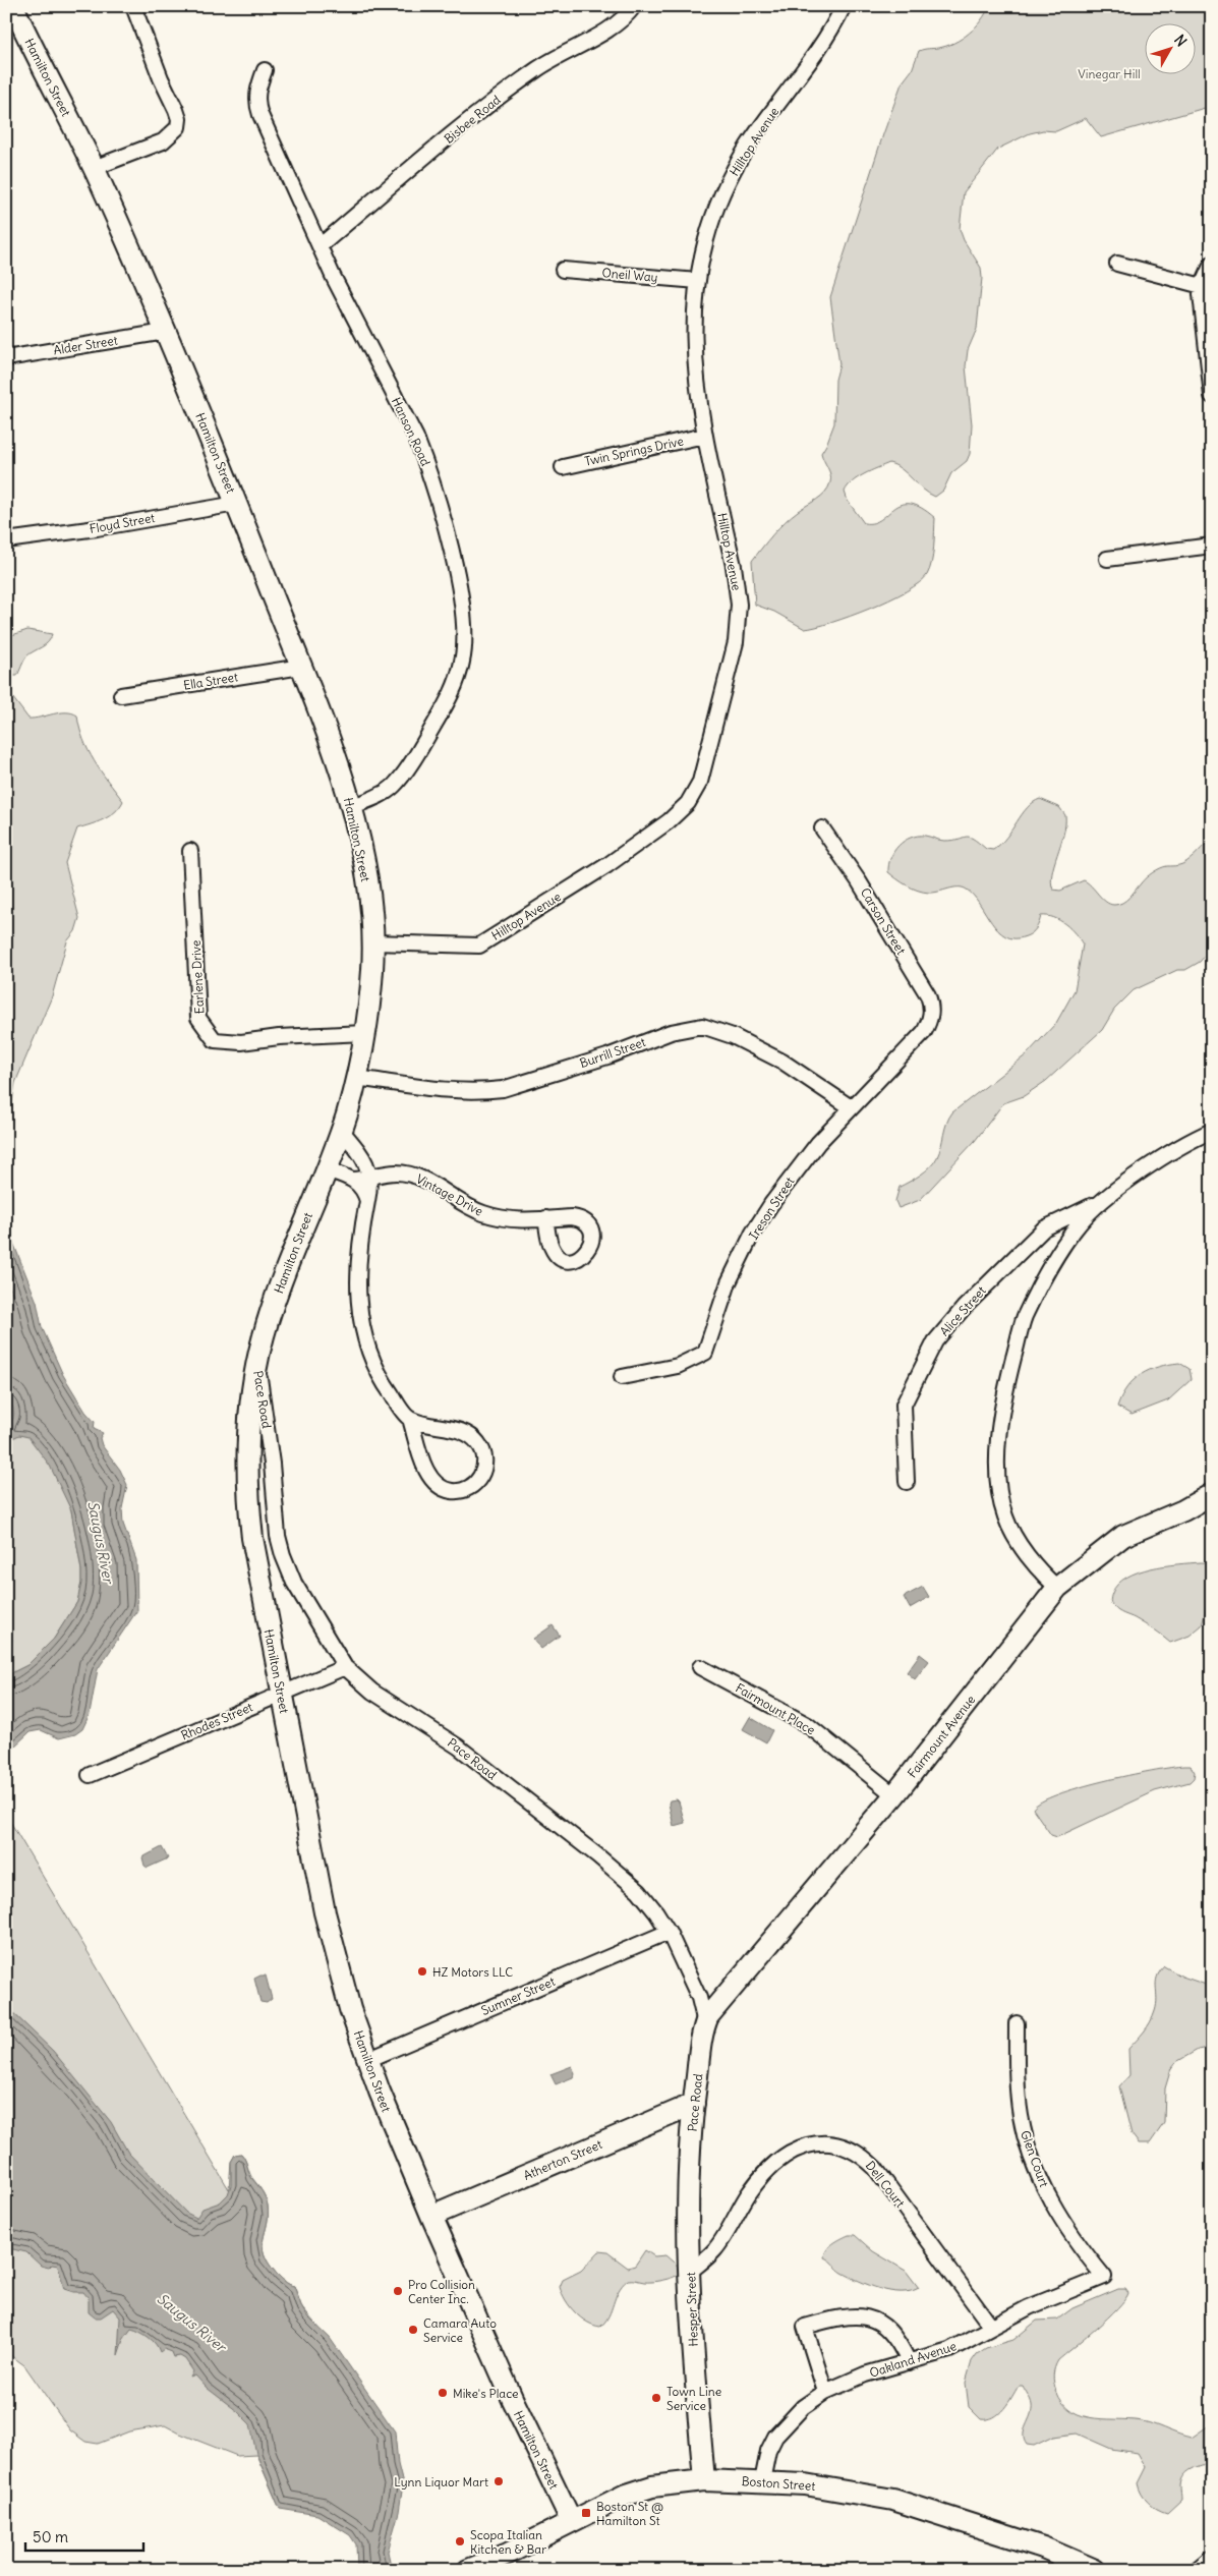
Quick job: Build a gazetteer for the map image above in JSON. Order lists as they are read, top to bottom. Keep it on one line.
{"streets":{"main road":["Hamilton Street","Pace Road","Fairmount Avenue","Atherton Street","Hesper Street","Boston Street"],"street":["Bisbee Road","Hilltop Avenue","Oneil Way","Alder Street","Hanson Road","Twin Springs Drive","Floyd Street","Ella Street","Carson Street","Earlene Drive","Burrill Street","Vintage Drive","Ireson Street","Alice Street","Fairmount Place","Rhodes Street","Sumner Street","Glen Court","Dell Court","Oakland Avenue"]},"crossings":[["Hamilton Street","Hilltop Avenue"],["Hamilton Street","Alder Street"],["Hamilton Street","Hanson Road"],["Hamilton Street","Floyd Street"],["Hamilton Street","Ella Street"],["Hamilton Street","Earlene Drive"],["Hamilton Street","Burrill Street"],["Hamilton Street","Pace Road"],["Hamilton Street","Rhodes Street"],["Hamilton Street","Sumner Street"],["Hamilton Street","Atherton Street"],["Hamilton Street","Boston Street"],["Bisbee Road","Hanson Road"],["Hilltop Avenue","Oneil Way"],["Hilltop Avenue","Twin Springs Drive"],["Carson Street","Ireson Street"],["Burrill Street","Ireson Street"],["Pace Road","Rhodes Street"],["Pace Road","Fairmount Avenue"],["Pace Road","Sumner Street"],["Pace Road","Atherton Street"],["Pace Road","Hesper Street"],["Fairmount Place","Fairmount Avenue"],["Glen Court","Oakland Avenue"],["Dell Court","Hesper Street"],["Dell Court","Oakland Avenue"],["Hesper Street","Boston Street"],["Oakland Avenue","Boston Street"]],"water":["Saugus River"],"parks":["Vinegar Hill"],"places":{"other":["HZ Motors LLC","Pro Collision Center Inc.","Camara Auto Service","Mike's Place","Town Line Service","Lynn Liquor Mart","Scopa Italian Kitchen & Bar"],"transit":["Boston St @ Hamilton St"]},"scale_bar":"50 m","north":"top right"}
